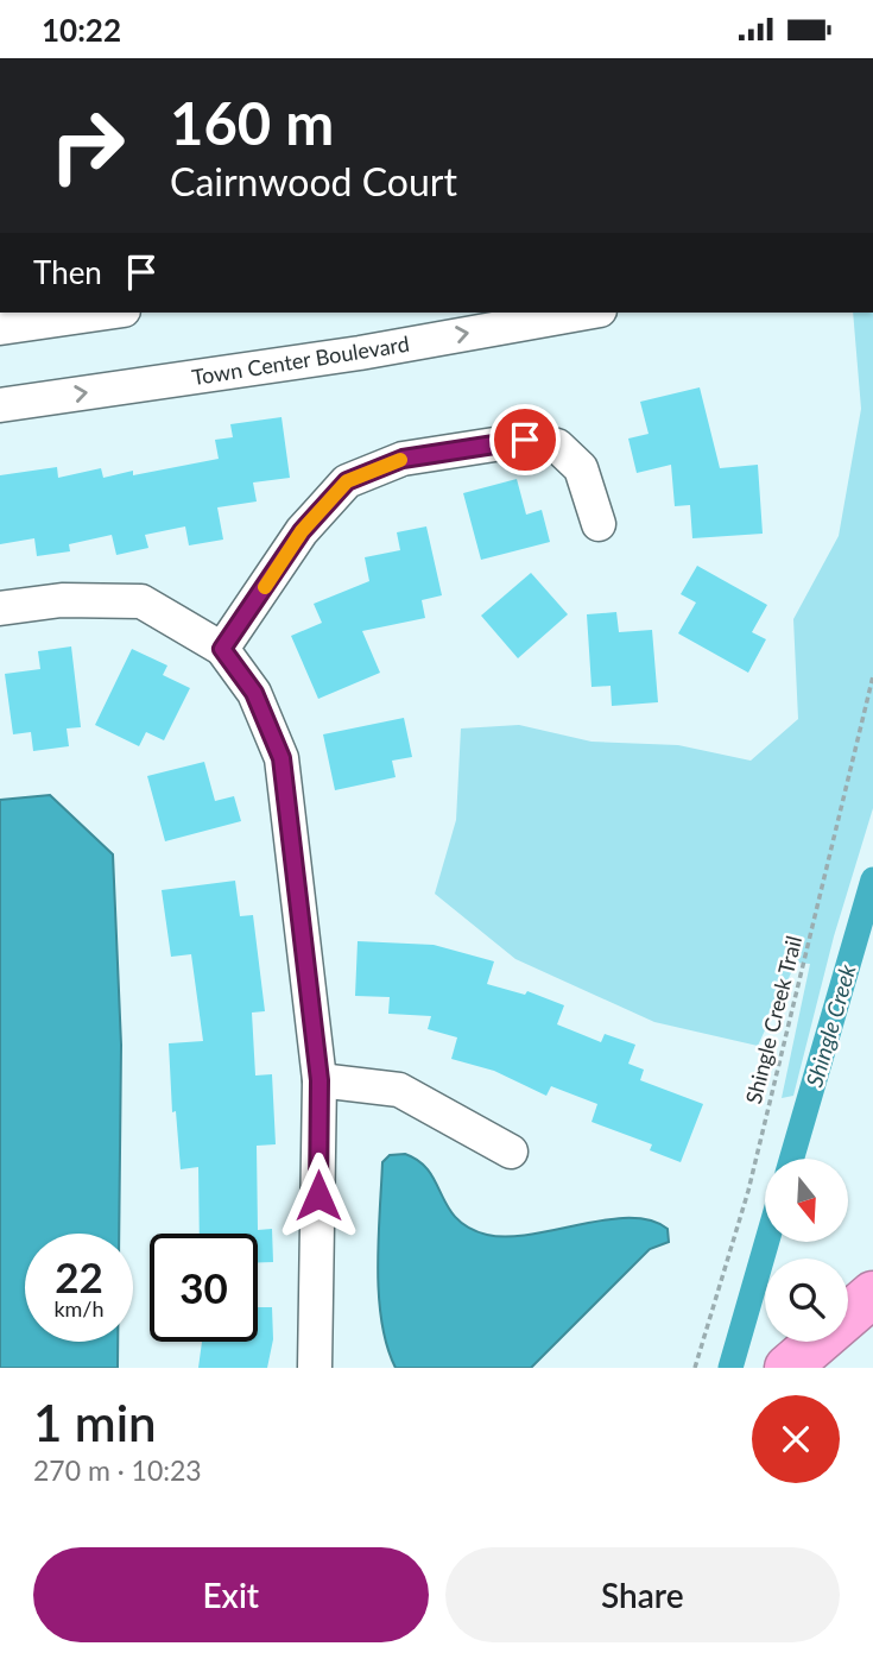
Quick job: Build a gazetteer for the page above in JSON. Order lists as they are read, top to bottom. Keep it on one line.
{"streets":{"street":["Town Center Boulevard"],"path":["Shingle Creek Trail"]},"water":["Shingle Creek"],"north":"bottom","page":{"status":"10:22","turn":["160 m","Cairnwood Court"],"then":"Then","speed":"22 km/h","limit":"30","heading":["1 min","270 m · 10:23"],"buttons":["Exit","Share"]}}
